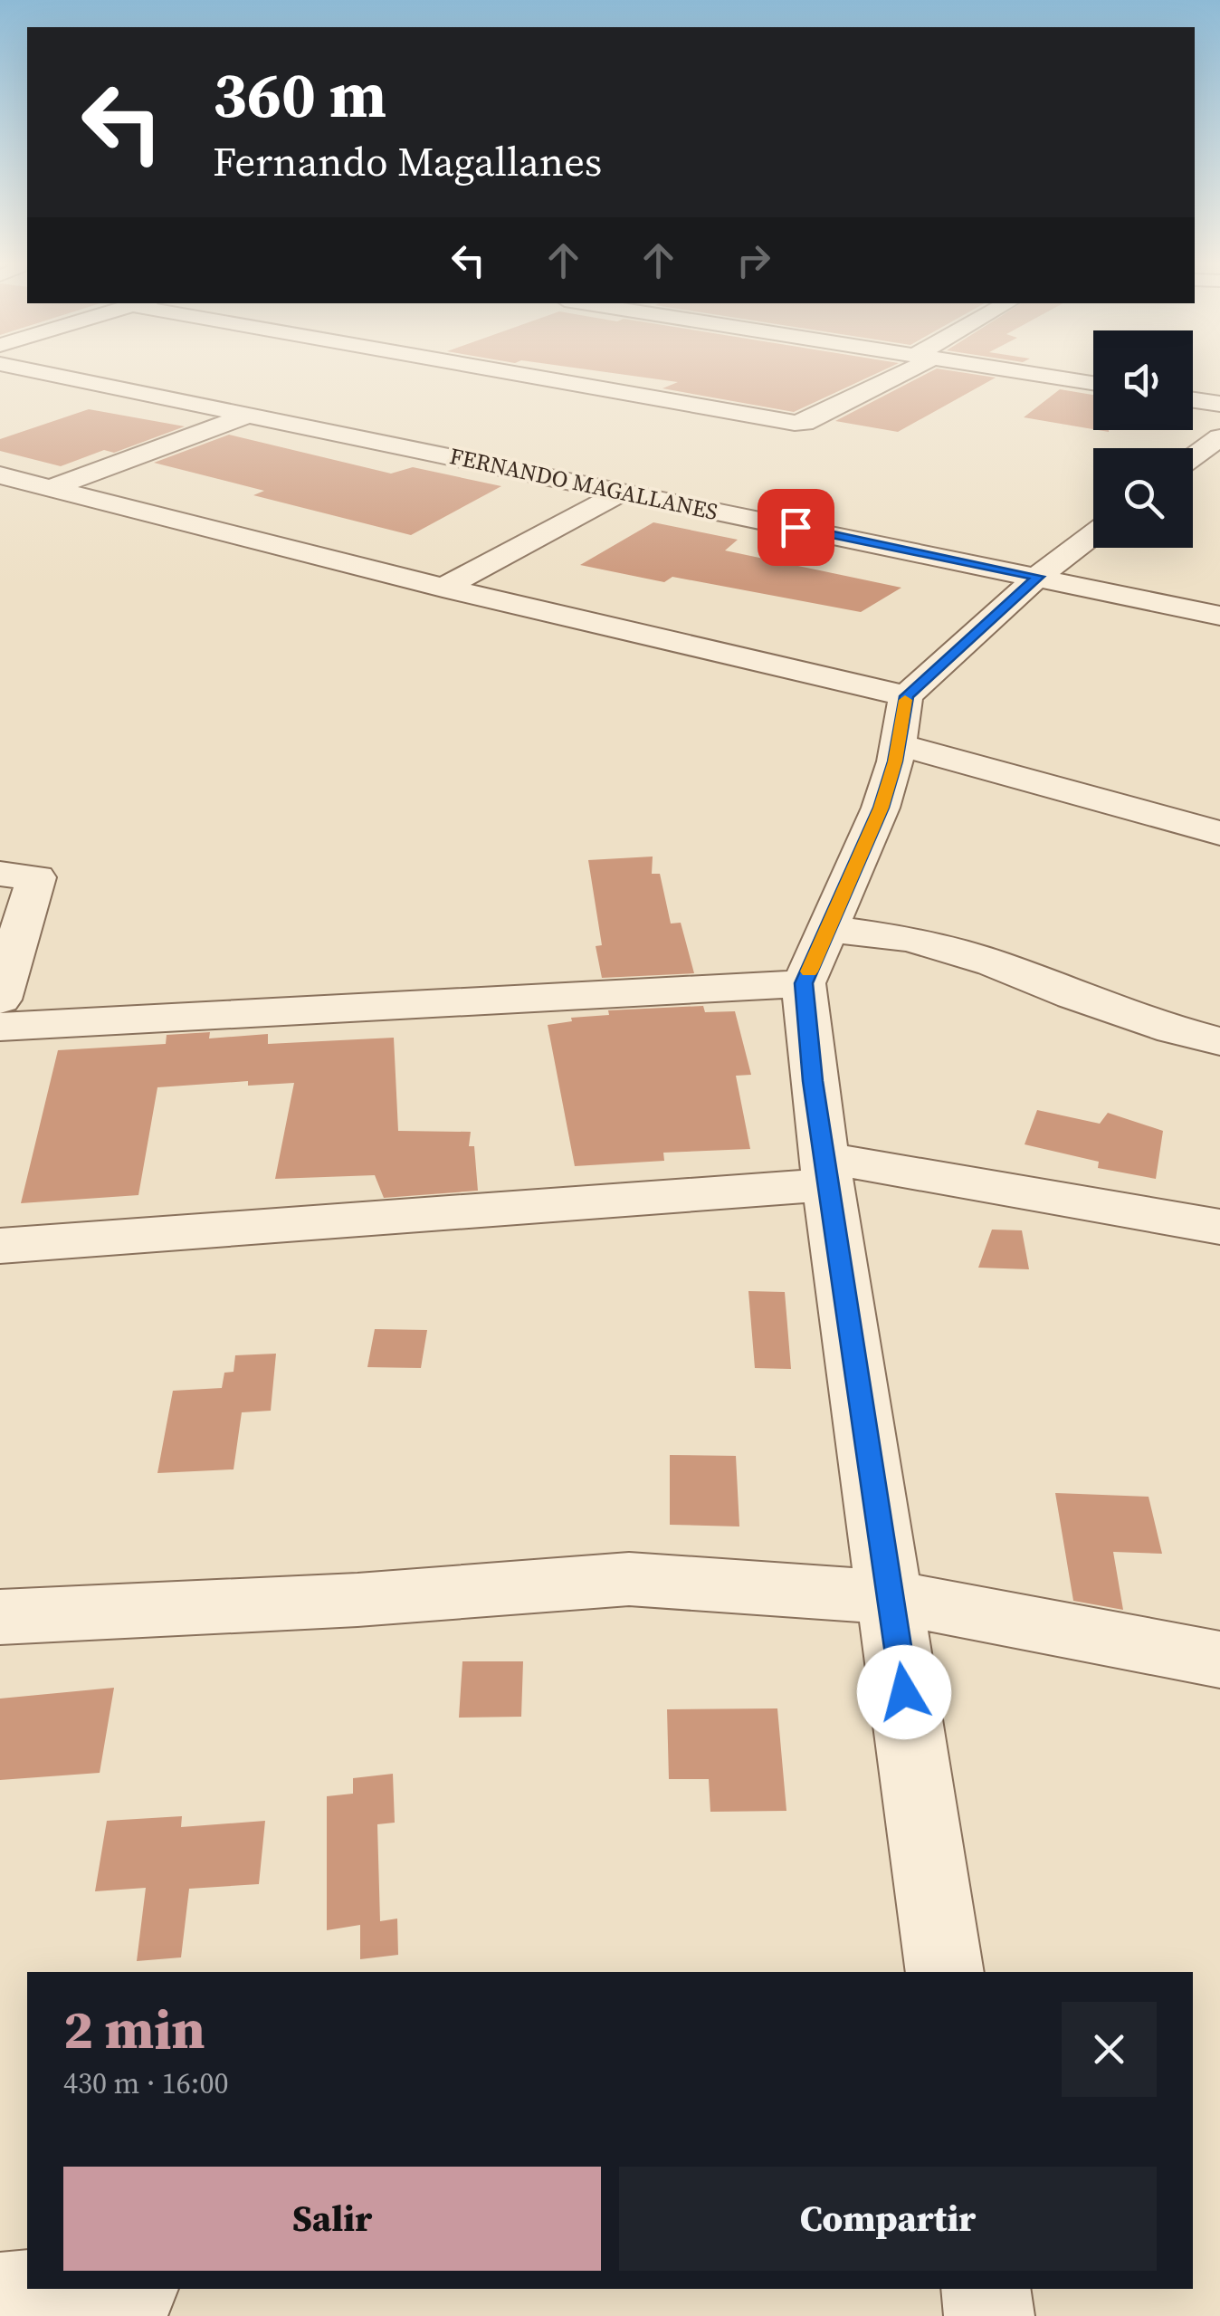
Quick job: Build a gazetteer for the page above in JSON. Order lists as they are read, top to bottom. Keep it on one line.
{"streets":{"street":["FERNANDO MAGALLANES"]},"page":{"turn":["360 m","Fernando Magallanes"],"heading":["2 min","430 m · 16:00"],"buttons":["Salir","Compartir"]}}
